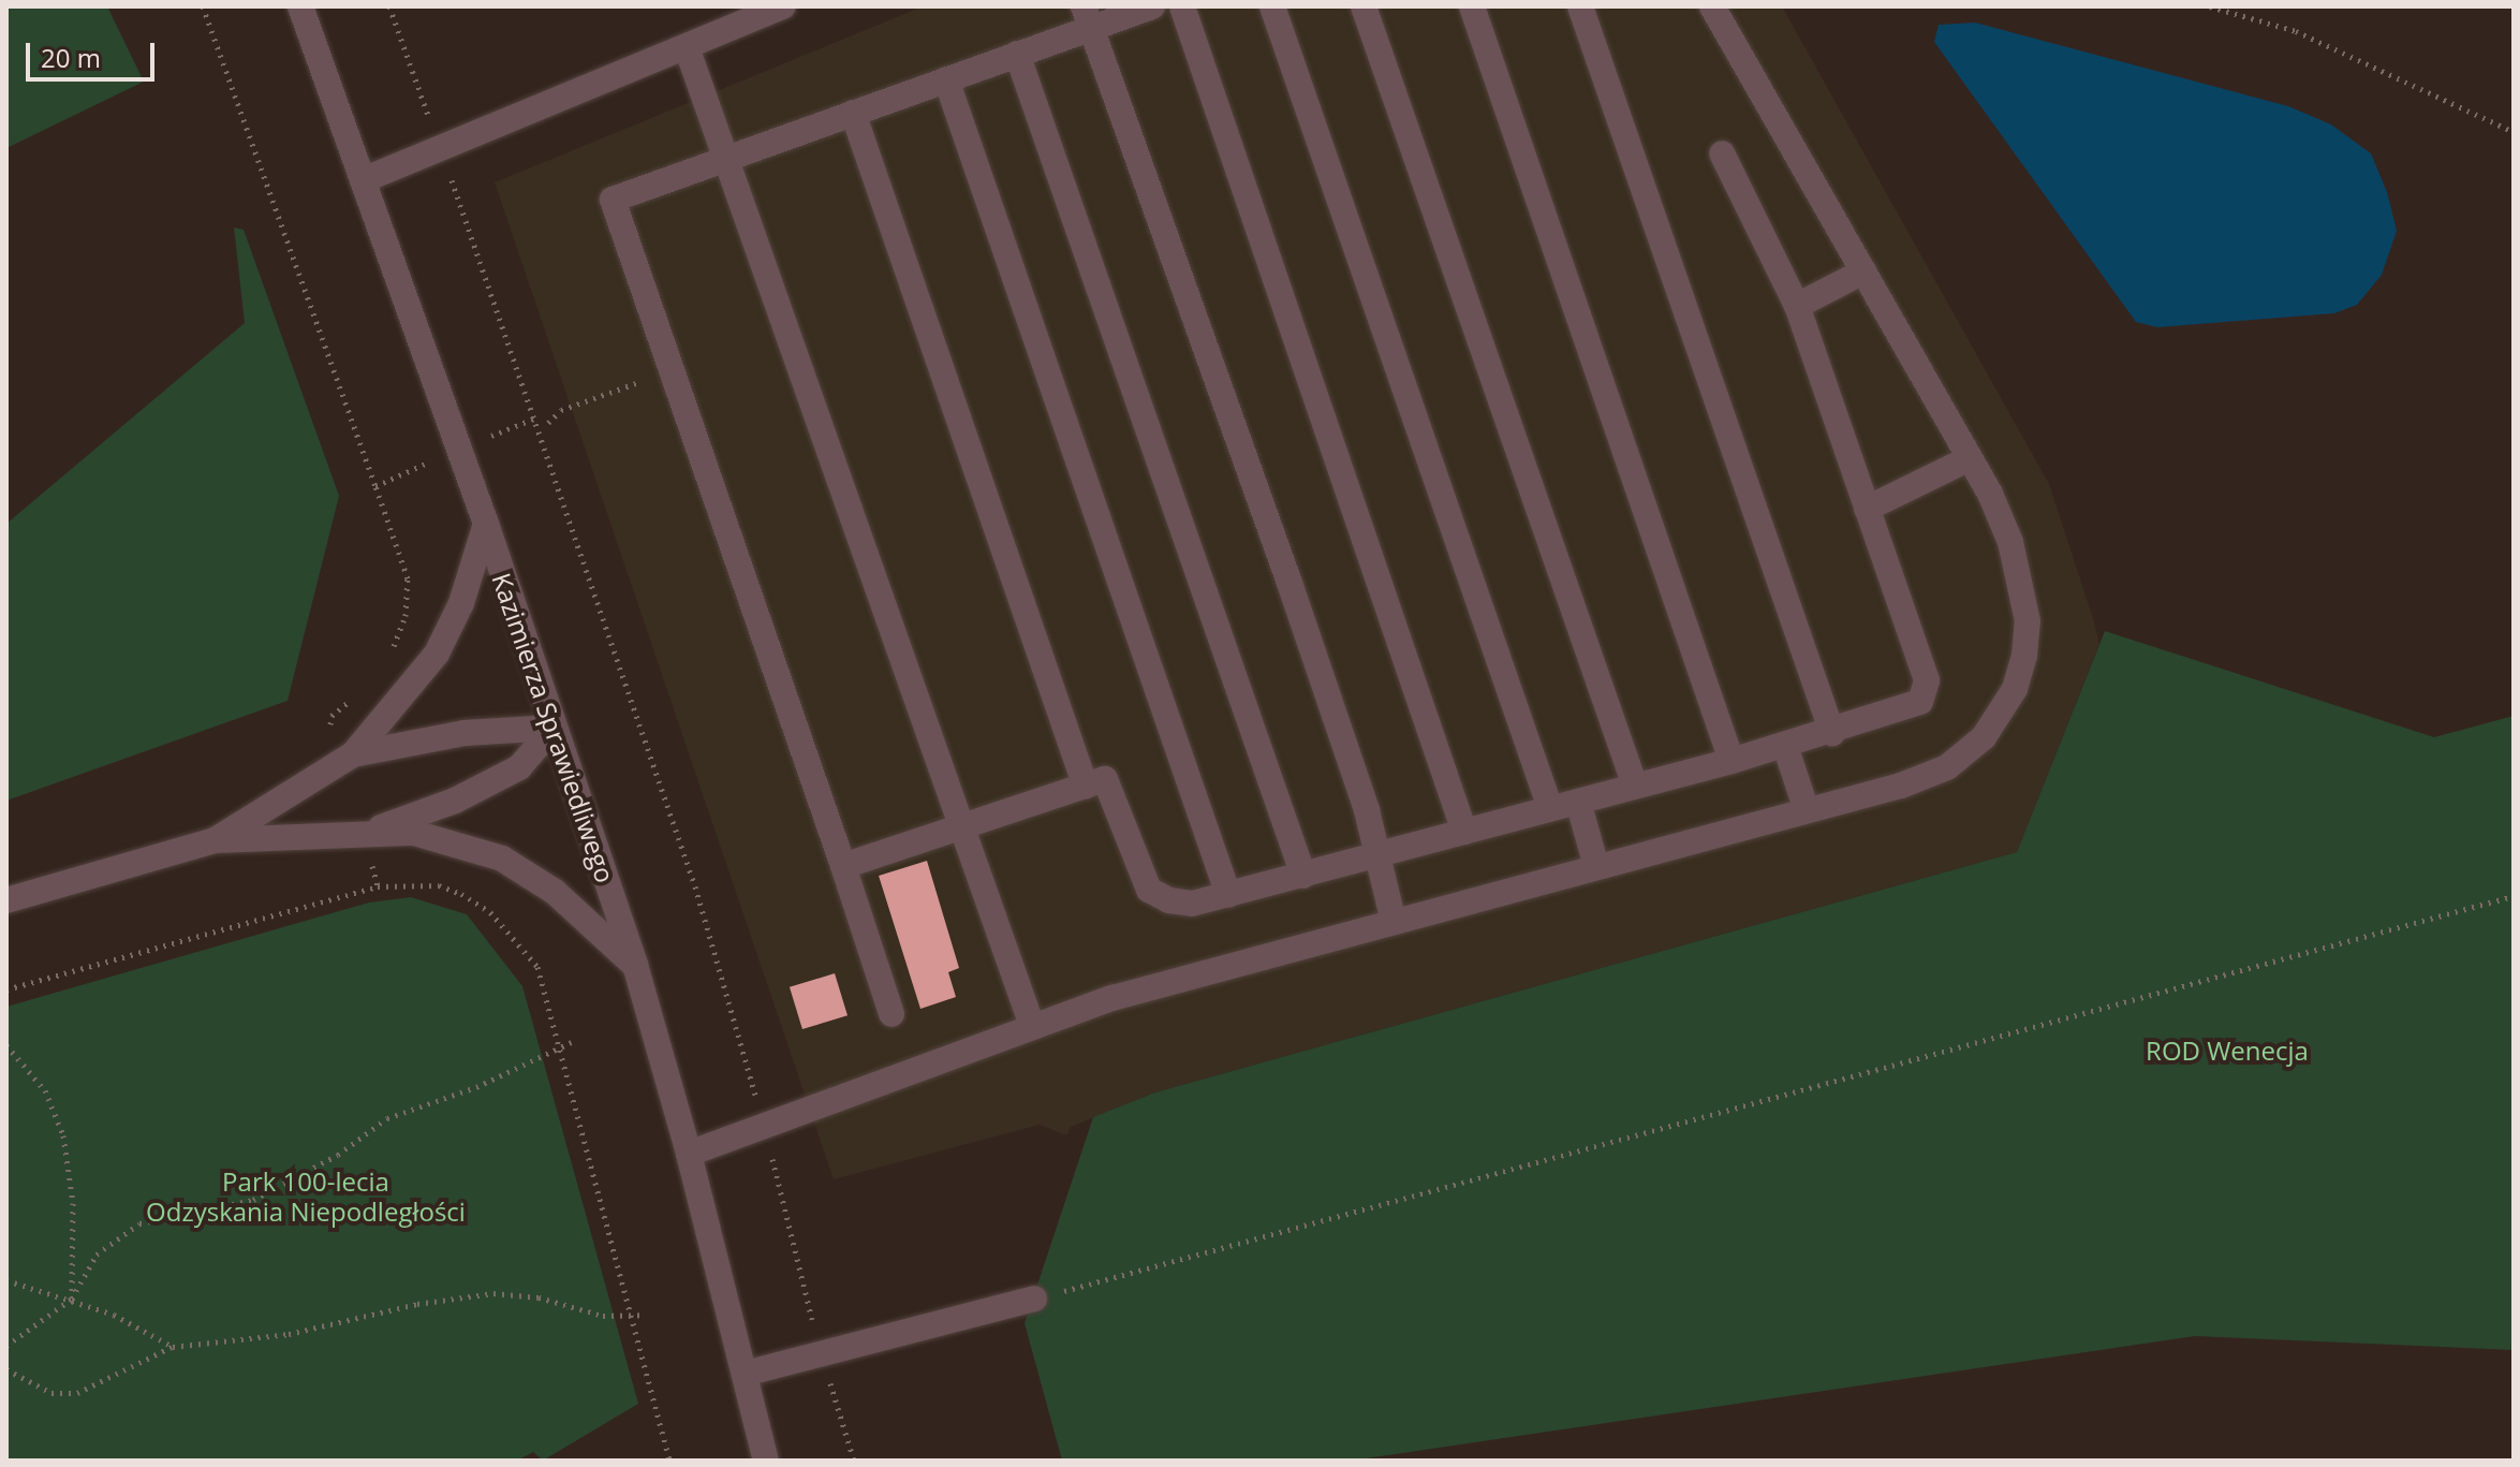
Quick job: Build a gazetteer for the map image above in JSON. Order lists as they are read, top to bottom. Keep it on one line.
{"streets":{"street":["Kazimierza Sprawiedliwego"]},"parks":["ROD Wenecja","Park 100-lecia Odzyskania Niepodległości"],"scale_bar":"20 m"}
